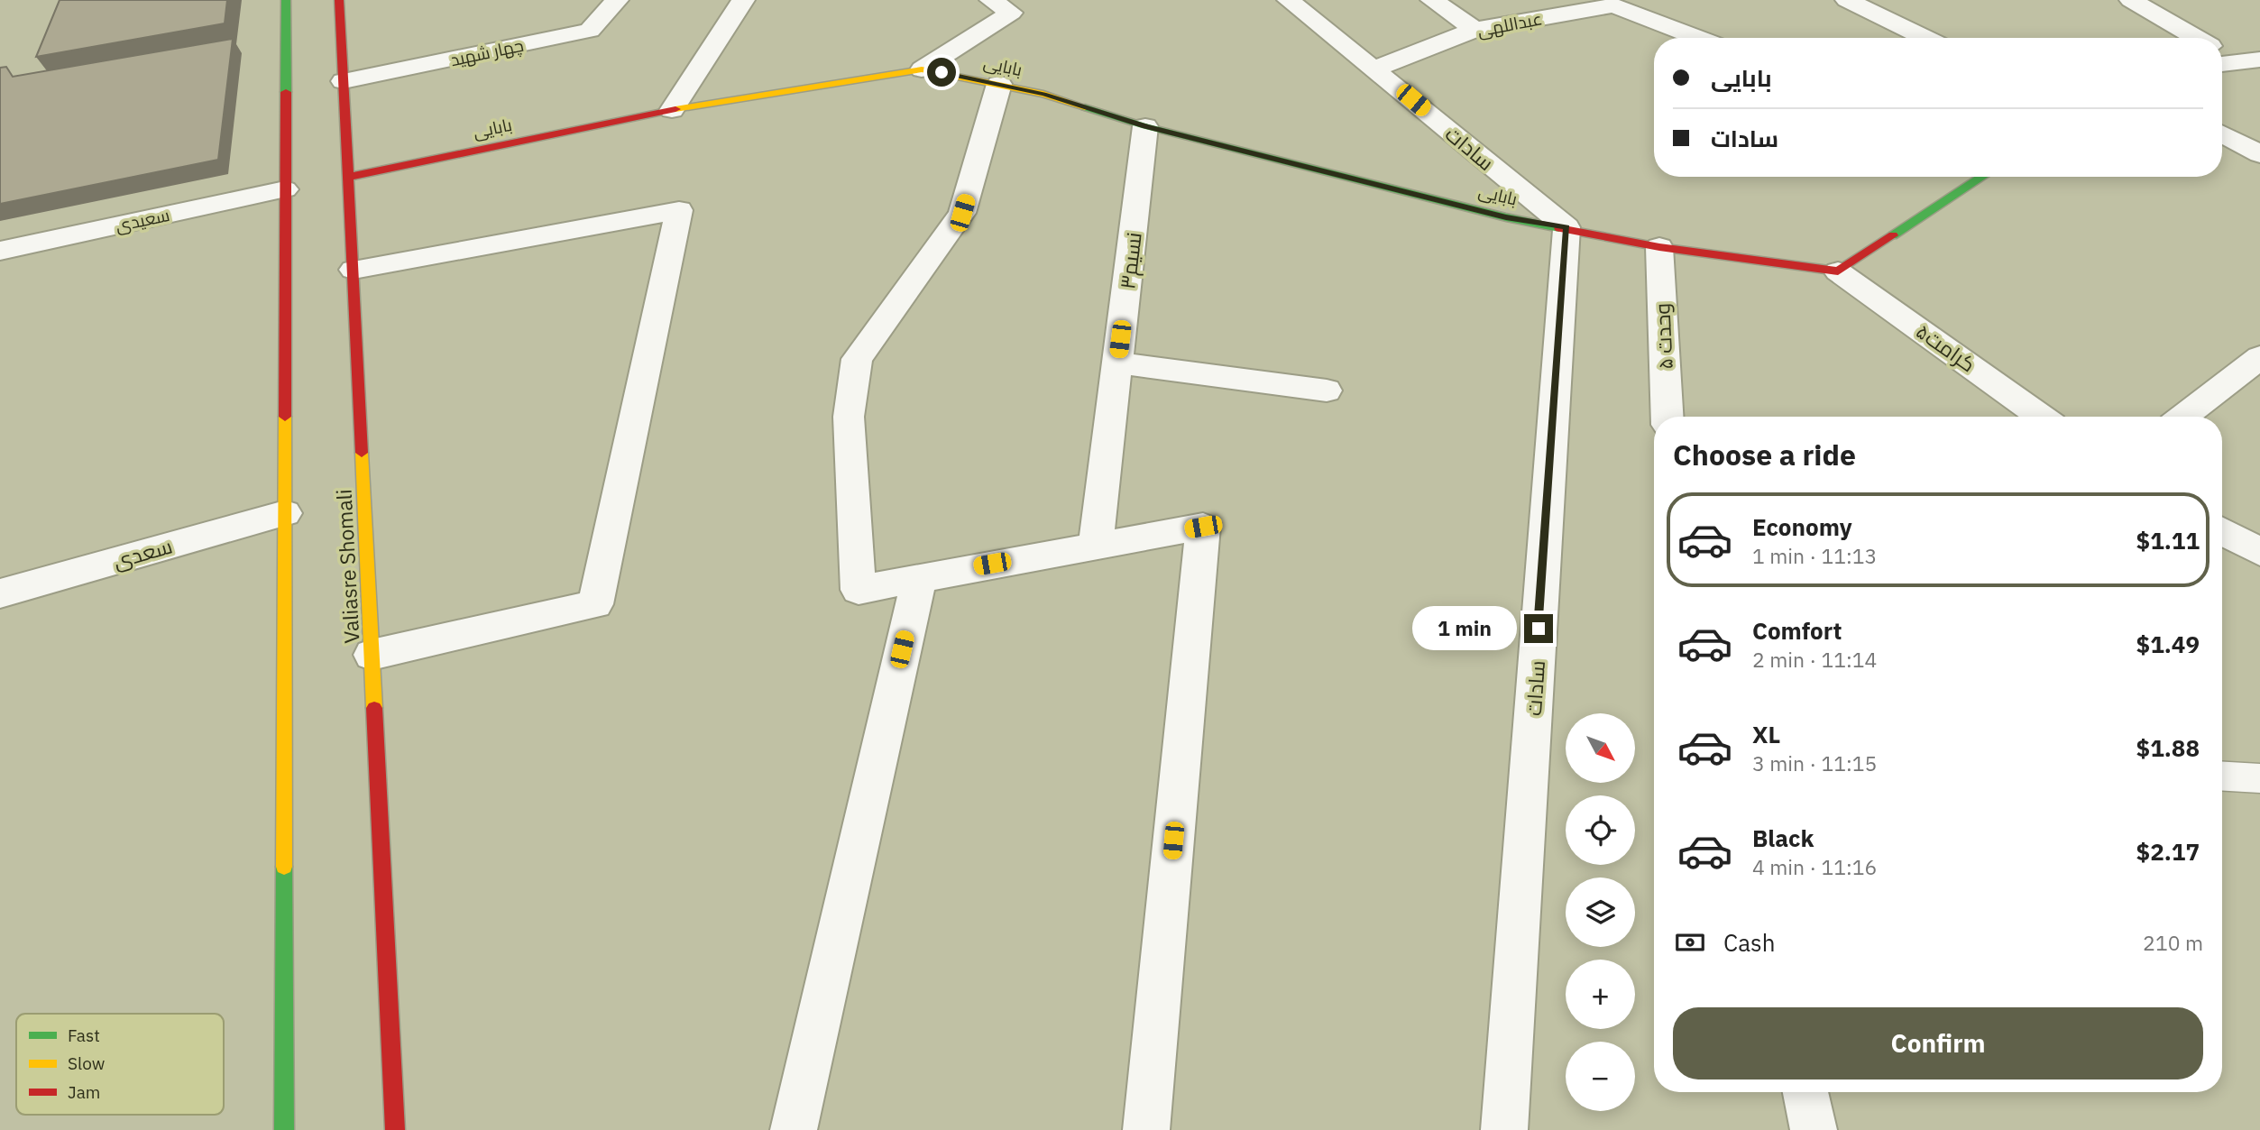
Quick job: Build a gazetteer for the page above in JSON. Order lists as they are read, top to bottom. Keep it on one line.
{"streets":{"main road":["بابایی","Valiasre Shomali"],"street":["عبداللهی","چهار شهید","سادات","سعیدی","نسیم۳","وحدت ۵","کرامت۵","سعدی"]},"crossings":[["عبداللهی","سادات"],["چهار شهید","Valiasre Shomali"],["بابایی","سادات"],["بابایی","نسیم۳"],["بابایی","وحدت ۵"],["بابایی","کرامت۵"],["بابایی","Valiasre Shomali"]],"legend":["Fast","Slow","Jam"],"north":"bottom right","page":{"banner":["بابایی","سادات"],"heading":"Choose a ride","list":[{"name":"Economy","note":"1 min · 11:13","value":"$1.11"},{"name":"Comfort","note":"2 min · 11:14","value":"$1.49"},{"name":"XL","note":"3 min · 11:15","value":"$1.88"},{"name":"Black","note":"4 min · 11:16","value":"$2.17"}],"bubble":"1 min","map_buttons":["+","−"],"pay":["Cash","210 m"],"buttons":"Confirm"}}
